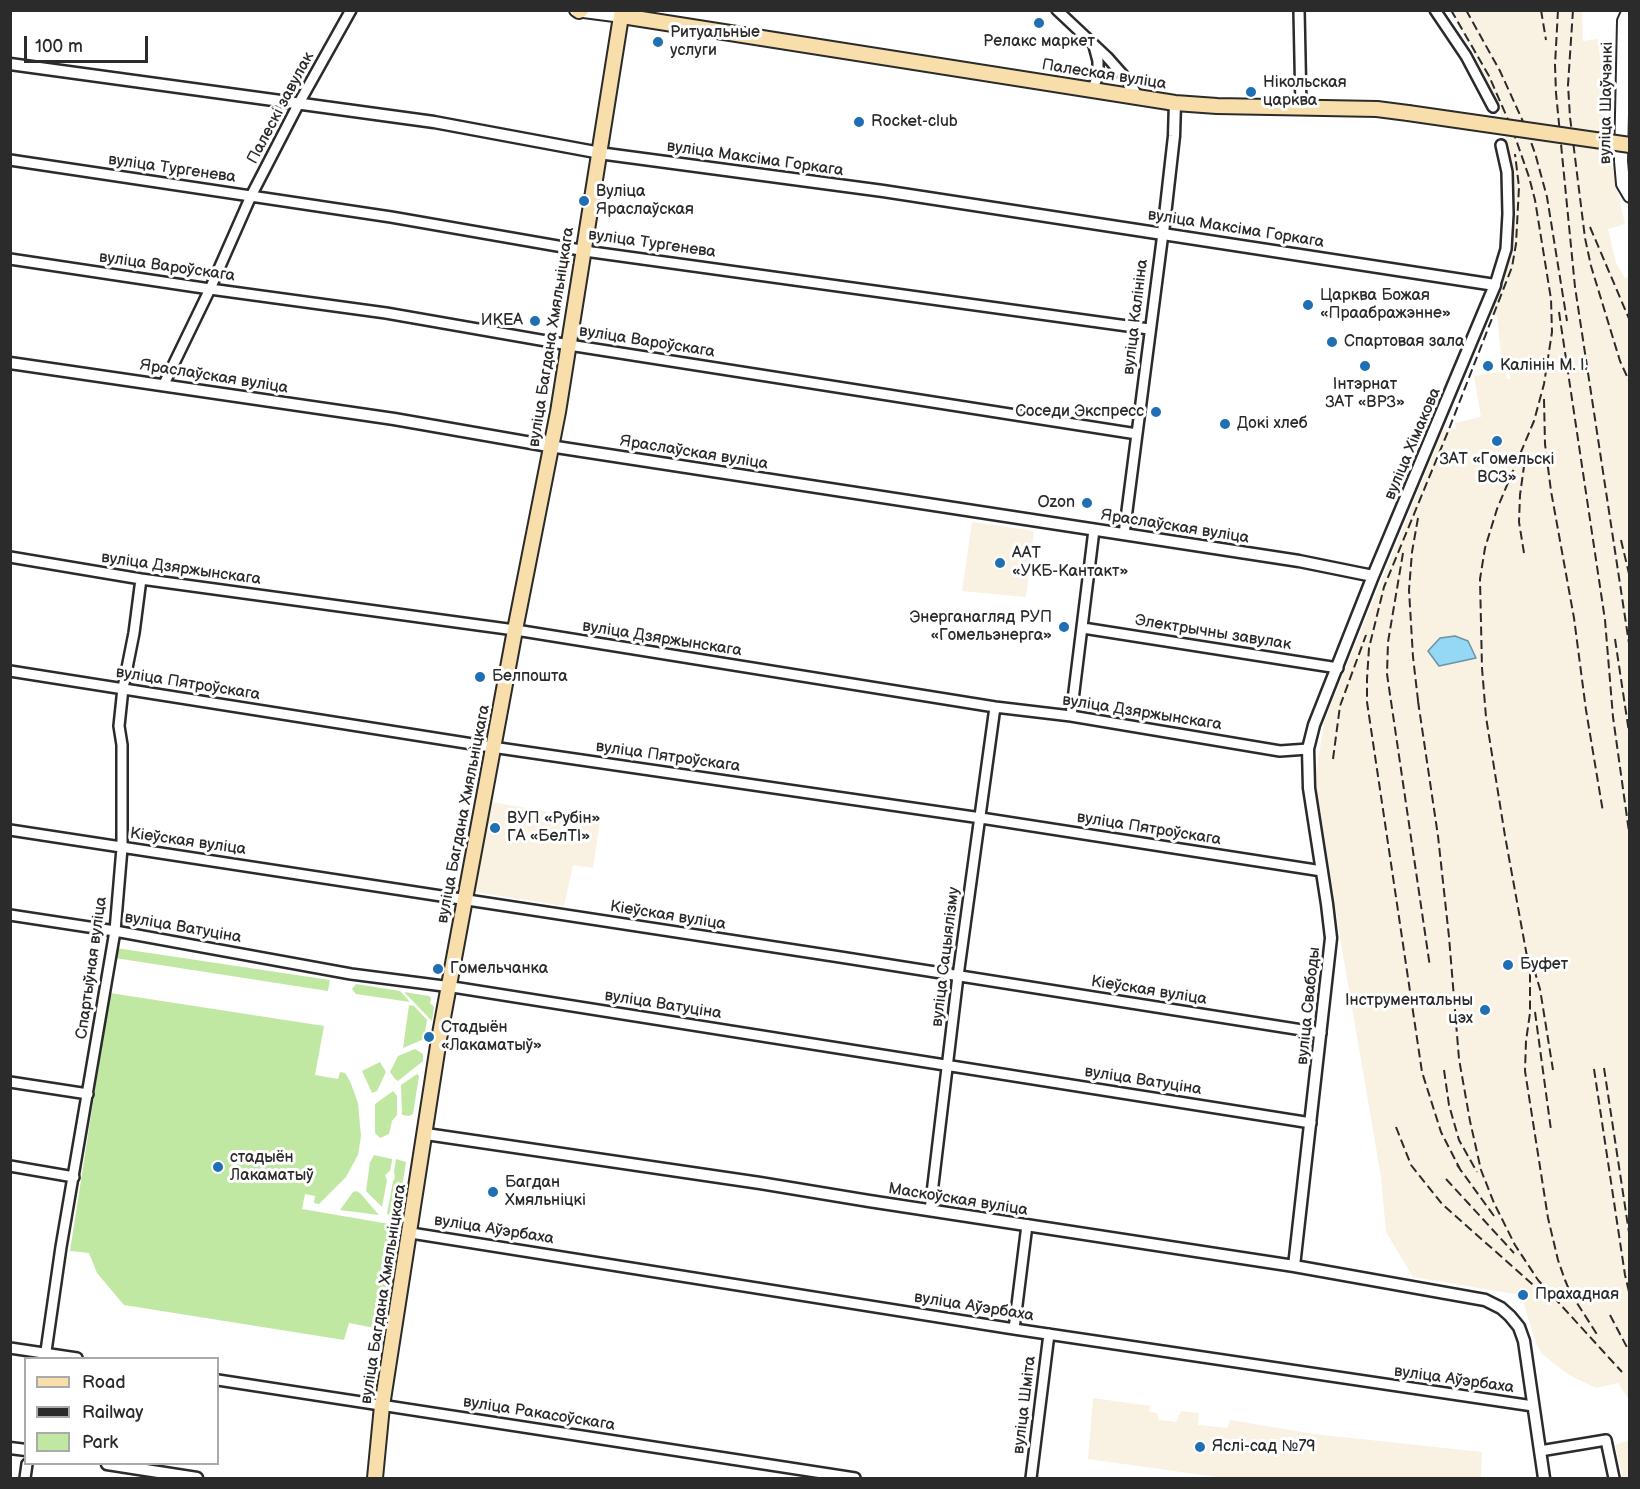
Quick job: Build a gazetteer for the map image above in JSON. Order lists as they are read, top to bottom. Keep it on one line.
{"streets":{"main road":["Палеская вуліца","вуліца Шаўчэнкі","вуліца Багдана Хмяльніцкага"],"street":["Палескі завулак","вуліца Максіма Горкага","вуліца Тургенева","вуліца Вароўскага","вуліца Калініна","Яраслаўская вуліца","вуліца Хімакова","вуліца Дзяржынскага","Электрычны завулак","вуліца Пятроўскага","Кіеўская вуліца","вуліца Ватуціна","вуліца Сацыялізму","Спартыўная вуліца","вуліца Свабоды","Маскоўская вуліца","вуліца Аўэрбаха","вуліца Шміта","вуліца Ракасоўскага"]},"crossings":[["Палеская вуліца","вуліца Калініна"],["Палеская вуліца","вуліца Багдана Хмяльніцкага"],["Палескі завулак","вуліца Максіма Горкага"],["Палескі завулак","вуліца Тургенева"],["Палескі завулак","вуліца Вароўскага"],["Палескі завулак","Яраслаўская вуліца"],["вуліца Максіма Горкага","вуліца Калініна"],["вуліца Максіма Горкага","вуліца Багдана Хмяльніцкага"],["вуліца Максіма Горкага","вуліца Хімакова"],["вуліца Тургенева","вуліца Калініна"],["вуліца Тургенева","вуліца Багдана Хмяльніцкага"],["вуліца Вароўскага","вуліца Калініна"],["вуліца Вароўскага","вуліца Багдана Хмяльніцкага"],["вуліца Калініна","Яраслаўская вуліца"],["вуліца Багдана Хмяльніцкага","Яраслаўская вуліца"],["вуліца Багдана Хмяльніцкага","вуліца Дзяржынскага"],["вуліца Багдана Хмяльніцкага","вуліца Пятроўскага"],["вуліца Багдана Хмяльніцкага","Кіеўская вуліца"],["вуліца Багдана Хмяльніцкага","вуліца Ватуціна"],["вуліца Багдана Хмяльніцкага","Маскоўская вуліца"],["вуліца Багдана Хмяльніцкага","вуліца Аўэрбаха"],["вуліца Багдана Хмяльніцкага","вуліца Ракасоўскага"],["Яраслаўская вуліца","вуліца Хімакова"],["вуліца Хімакова","вуліца Дзяржынскага"],["вуліца Хімакова","Электрычны завулак"],["вуліца Хімакова","вуліца Свабоды"],["вуліца Дзяржынскага","вуліца Сацыялізму"],["вуліца Дзяржынскага","Спартыўная вуліца"],["вуліца Дзяржынскага","вуліца Свабоды"],["вуліца Пятроўскага","вуліца Сацыялізму"],["вуліца Пятроўскага","Спартыўная вуліца"],["вуліца Пятроўскага","вуліца Свабоды"],["Кіеўская вуліца","вуліца Сацыялізму"],["Кіеўская вуліца","Спартыўная вуліца"],["Кіеўская вуліца","вуліца Свабоды"],["вуліца Ватуціна","вуліца Сацыялізму"],["вуліца Ватуціна","Спартыўная вуліца"],["вуліца Ватуціна","вуліца Свабоды"],["вуліца Сацыялізму","Маскоўская вуліца"],["вуліца Свабоды","Маскоўская вуліца"],["Маскоўская вуліца","вуліца Аўэрбаха"],["вуліца Аўэрбаха","вуліца Шміта"]],"places":["Релакс маркет","Ритуальные услуги","Нікольская царква","Rocket-club","Вуліца Яраслаўская","Царква Божая «Праабражэнне»","ИКЕА","Спартовая зала","Інтэрнат ЗАТ «ВРЗ»","Калінін М. І.","Соседи Экспресс","Докі хлеб","ЗАТ «Гомельскі ВСЗ»","Ozon","ААТ «УКБ-Кантакт»","Энерганагляд РУП «Гомельэнерга»","Белпошта","ВУП «Рубін» ГА «БелТІ»","Буфет","Гомельчанка","Інструментальны цэх","Стадыён «Лакаматыў»","стадыён Лакаматыў","Багдан Хмяльніцкі","Прахадная","Яслі-сад №79"],"legend":["Road","Railway","Park"],"scale_bar":"100 m"}
